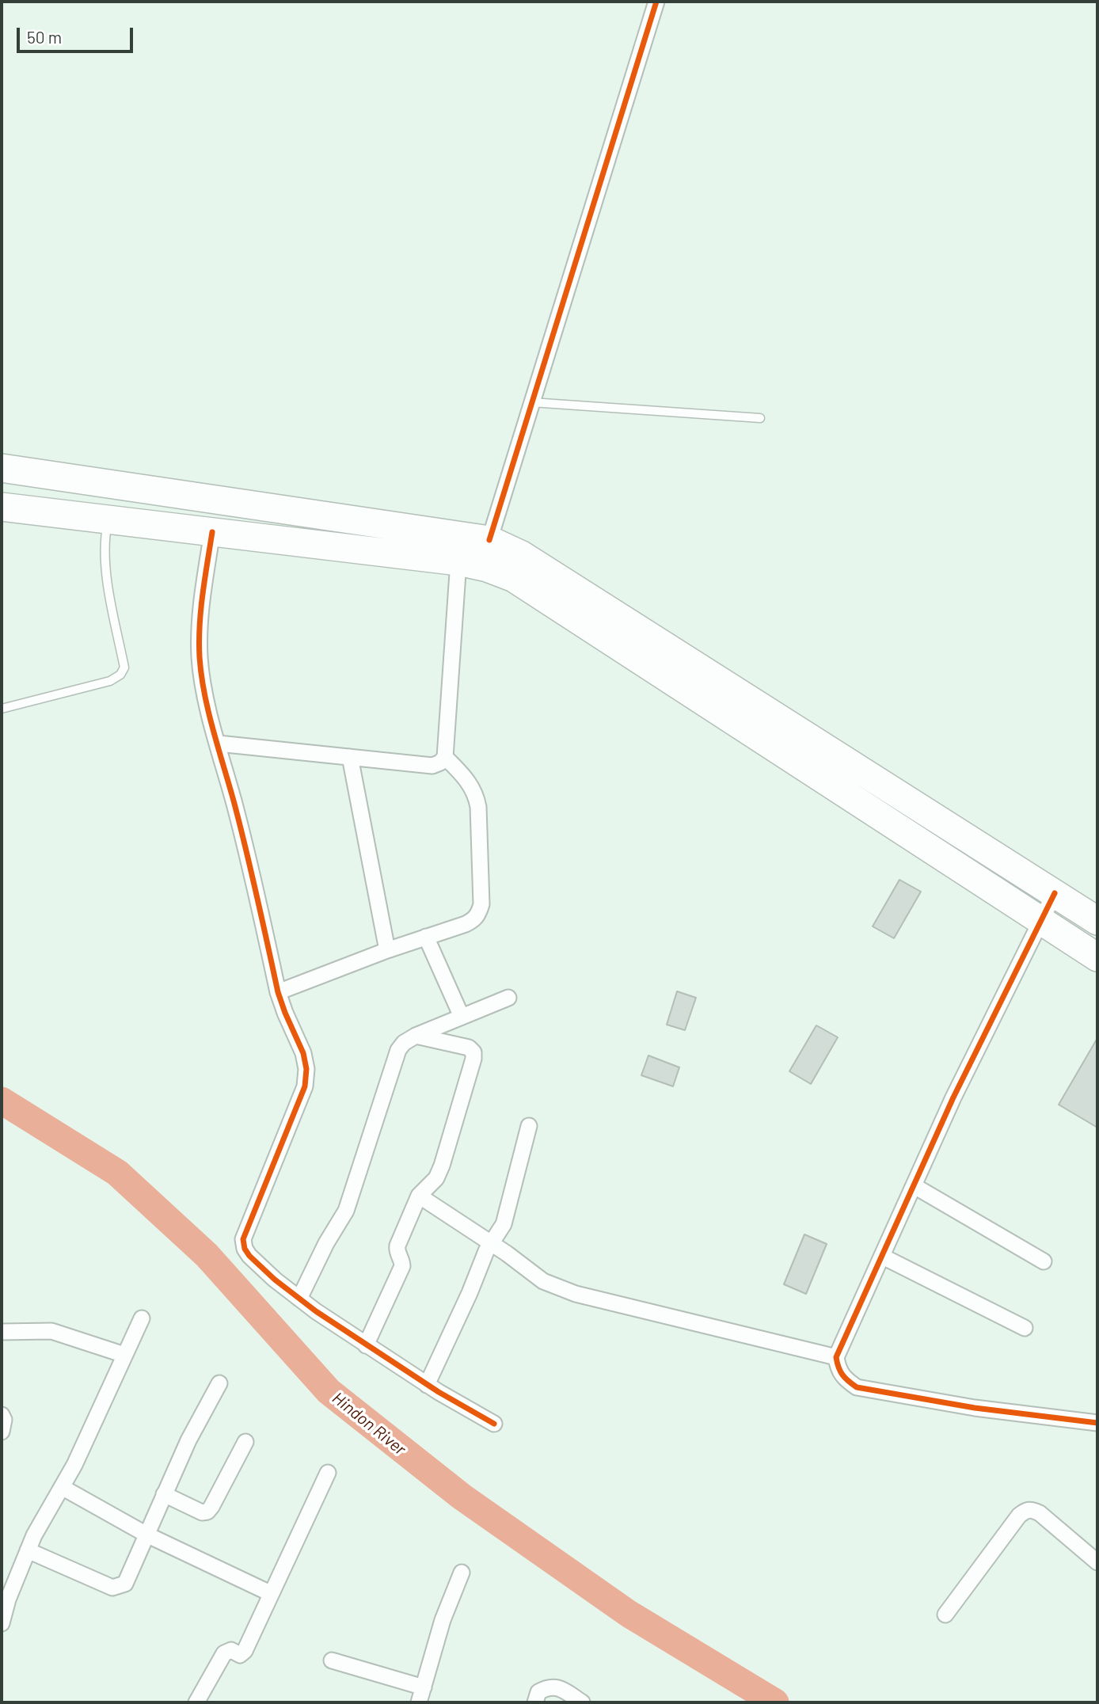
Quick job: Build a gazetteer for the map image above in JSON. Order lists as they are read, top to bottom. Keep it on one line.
{"water":["Hindon River"],"scale_bar":"50 m"}
